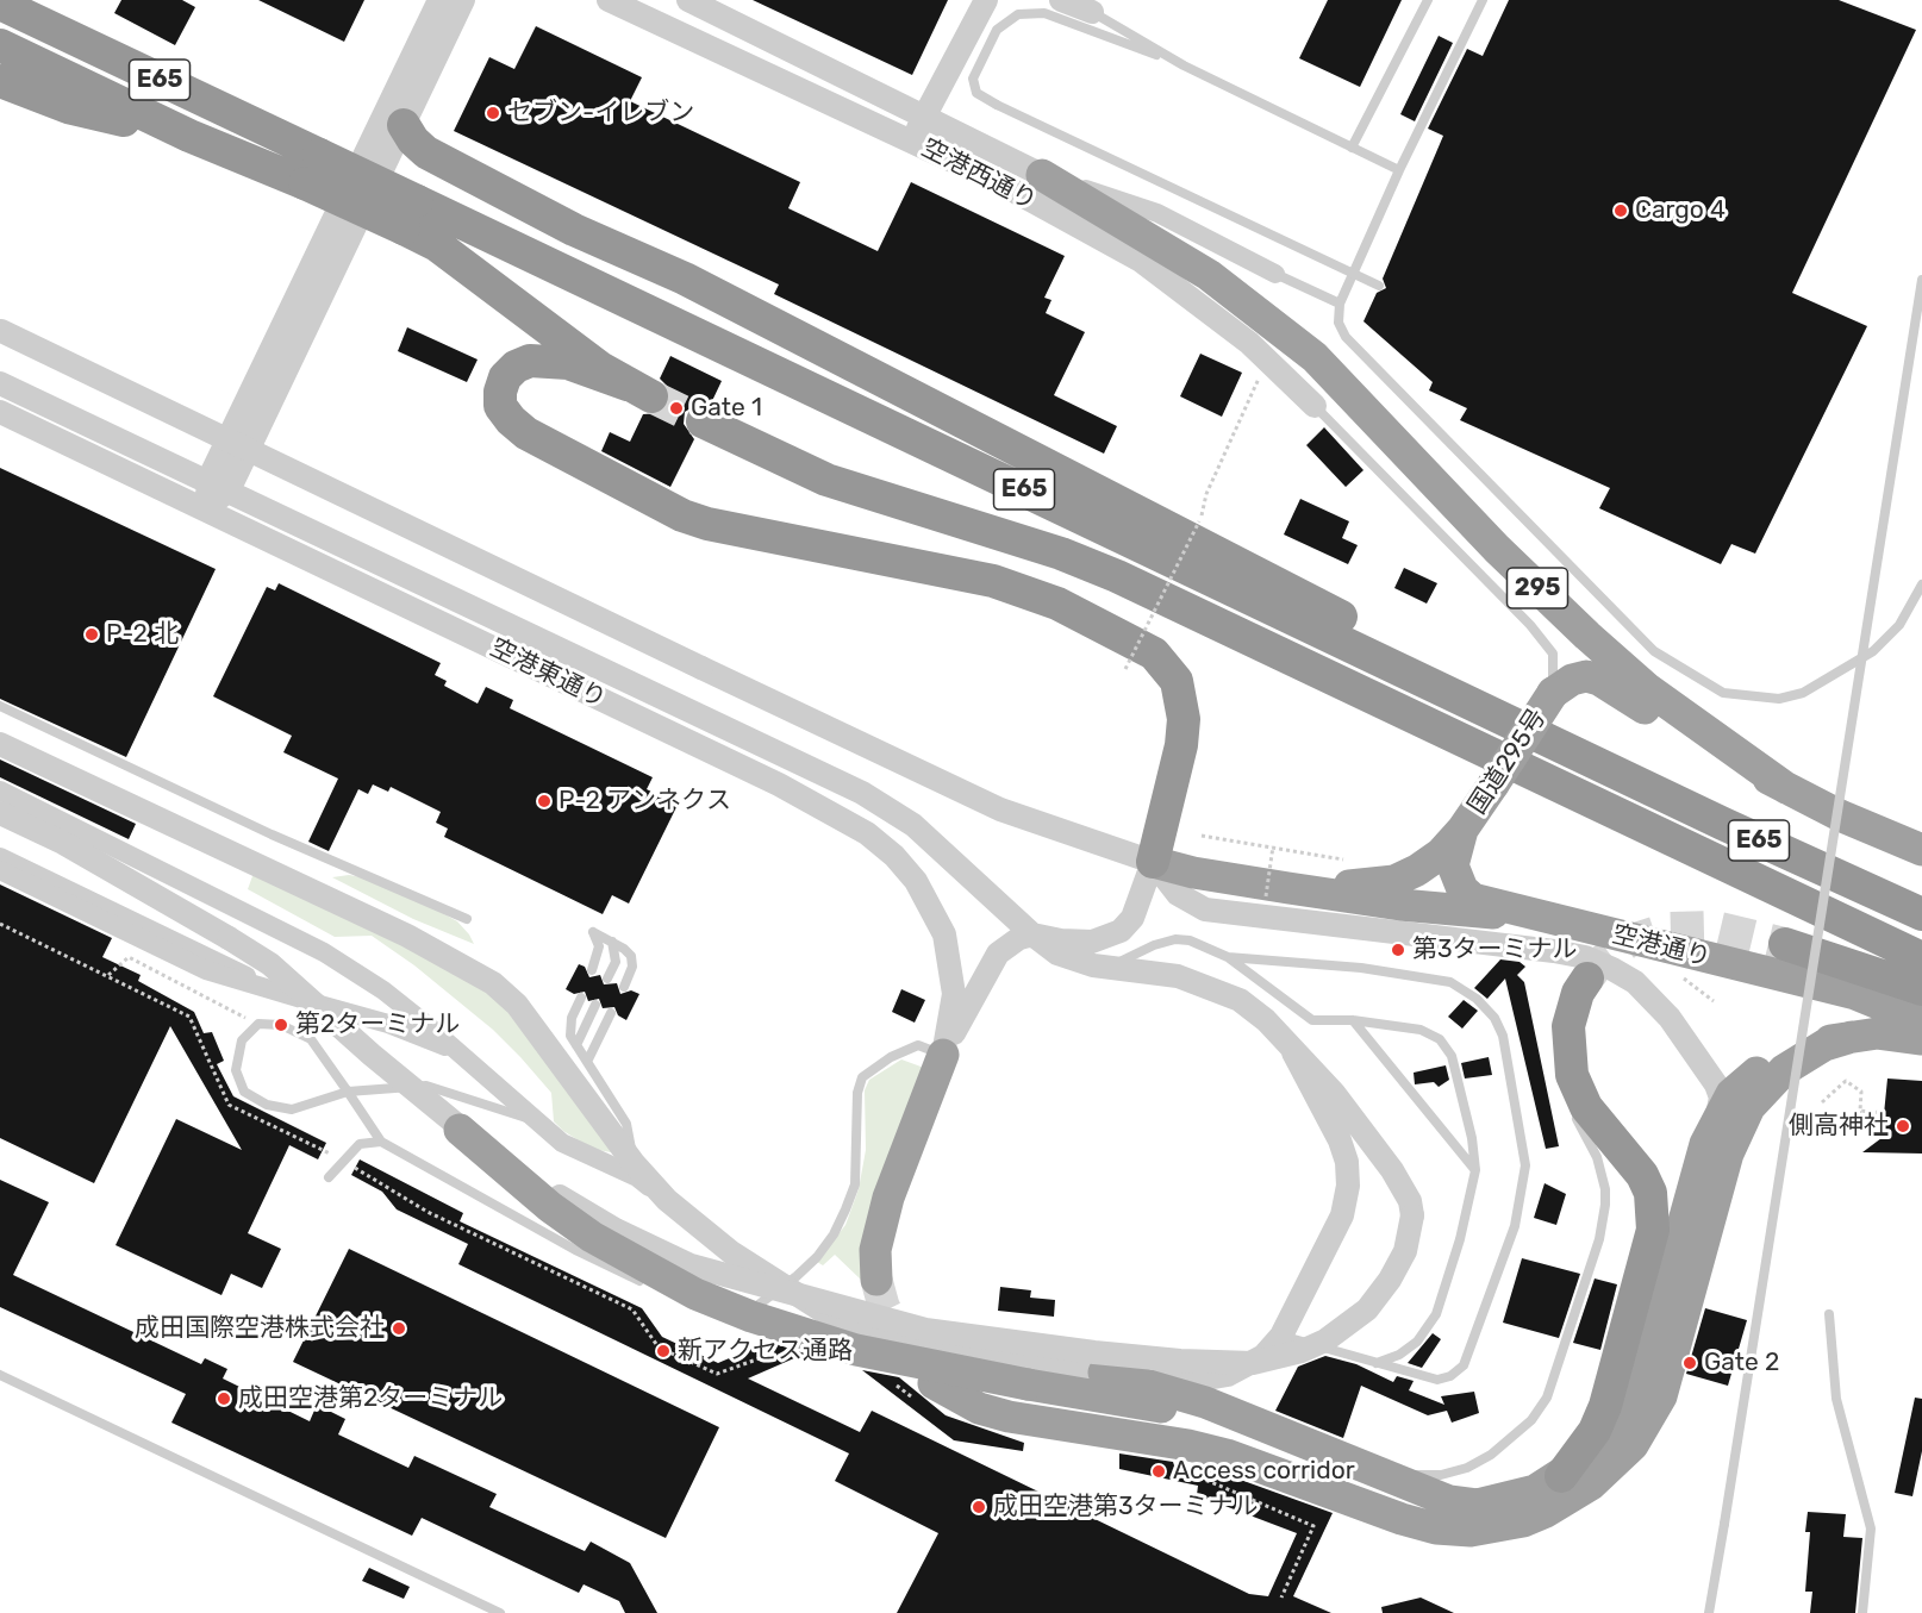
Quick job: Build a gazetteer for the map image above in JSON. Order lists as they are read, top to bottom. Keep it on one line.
{"streets":{"highway":["E65","295","国道295号","空港通り"],"street":["空港西通り","空港東通り"]},"crossings":[["E65","295"],["空港西通り","295"],["295","国道295号"],["295","空港通り"],["国道295号","空港通り"]],"places":["セブン-イレブン","Cargo 4","Gate 1","P-2 北","P-2 アンネクス","第3ターミナル","第2ターミナル","側高神社","成田国際空港株式会社","新アクセス通路","Gate 2","成田空港第2ターミナル","Access corridor","成田空港第3ターミナル"]}
